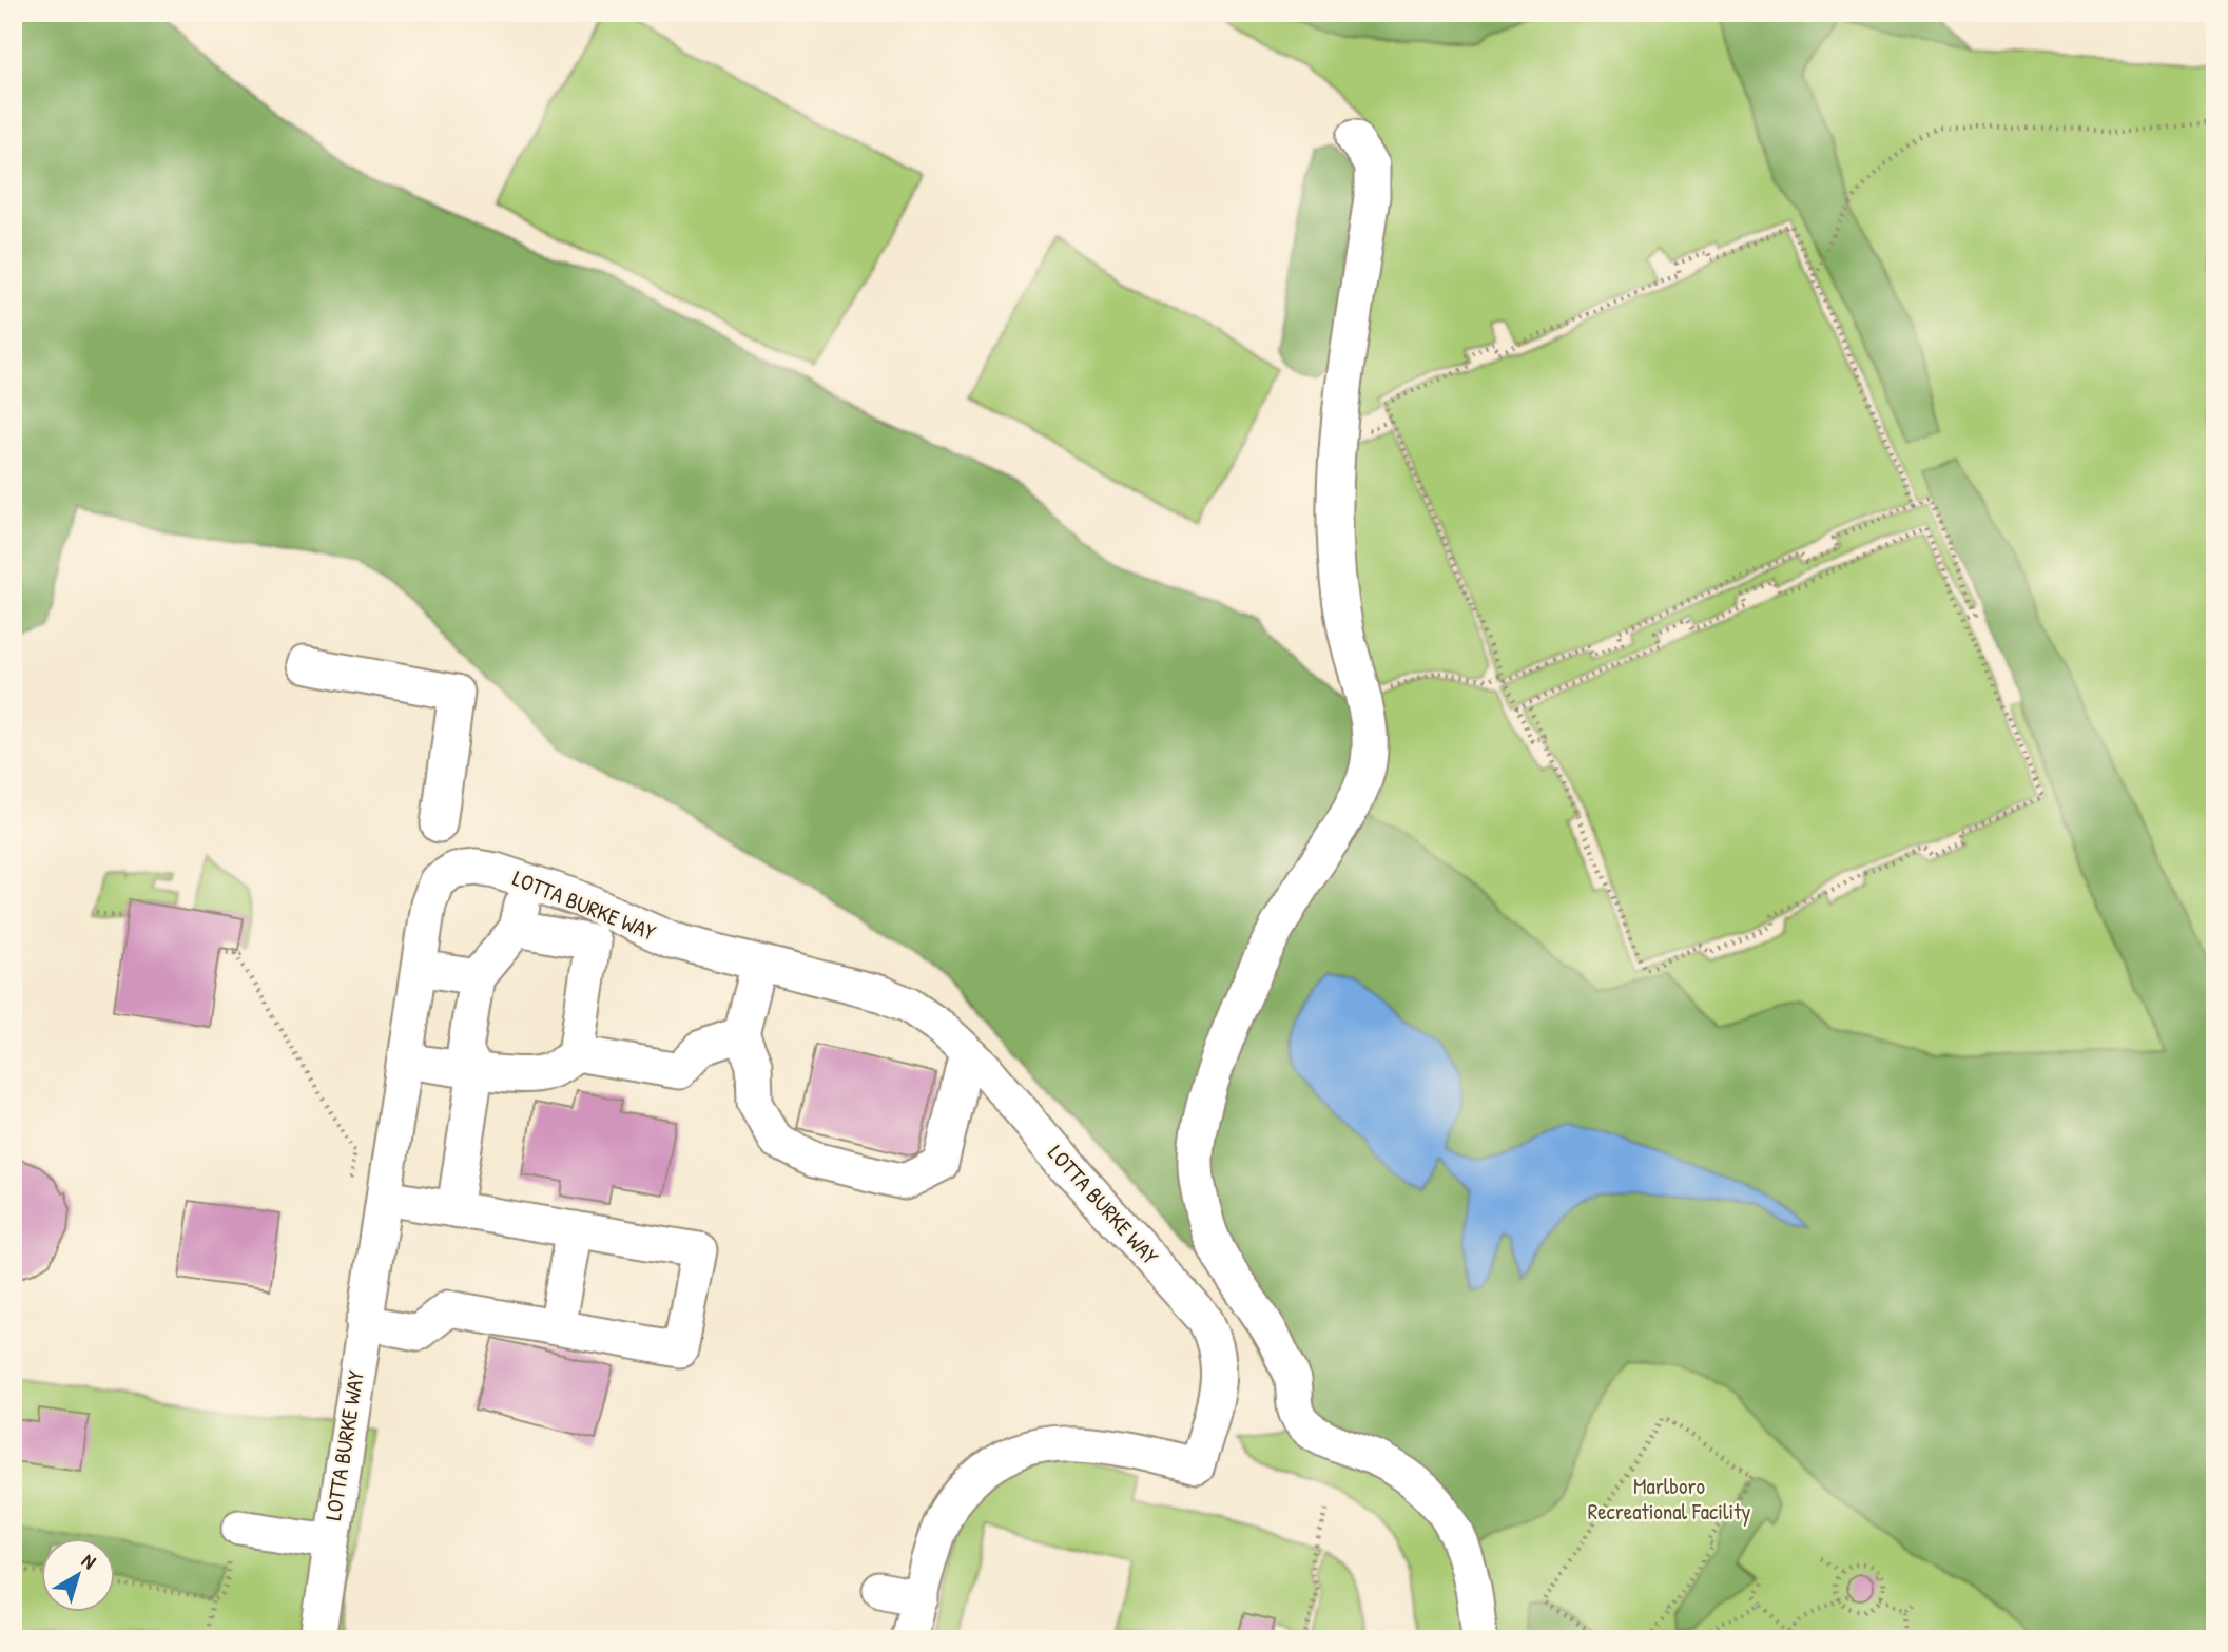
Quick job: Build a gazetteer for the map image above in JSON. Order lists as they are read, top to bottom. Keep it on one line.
{"streets":{"lane":["LOTTA BURKE WAY"]},"parks":["Marlboro Recreational Facility"],"north":"top right"}
